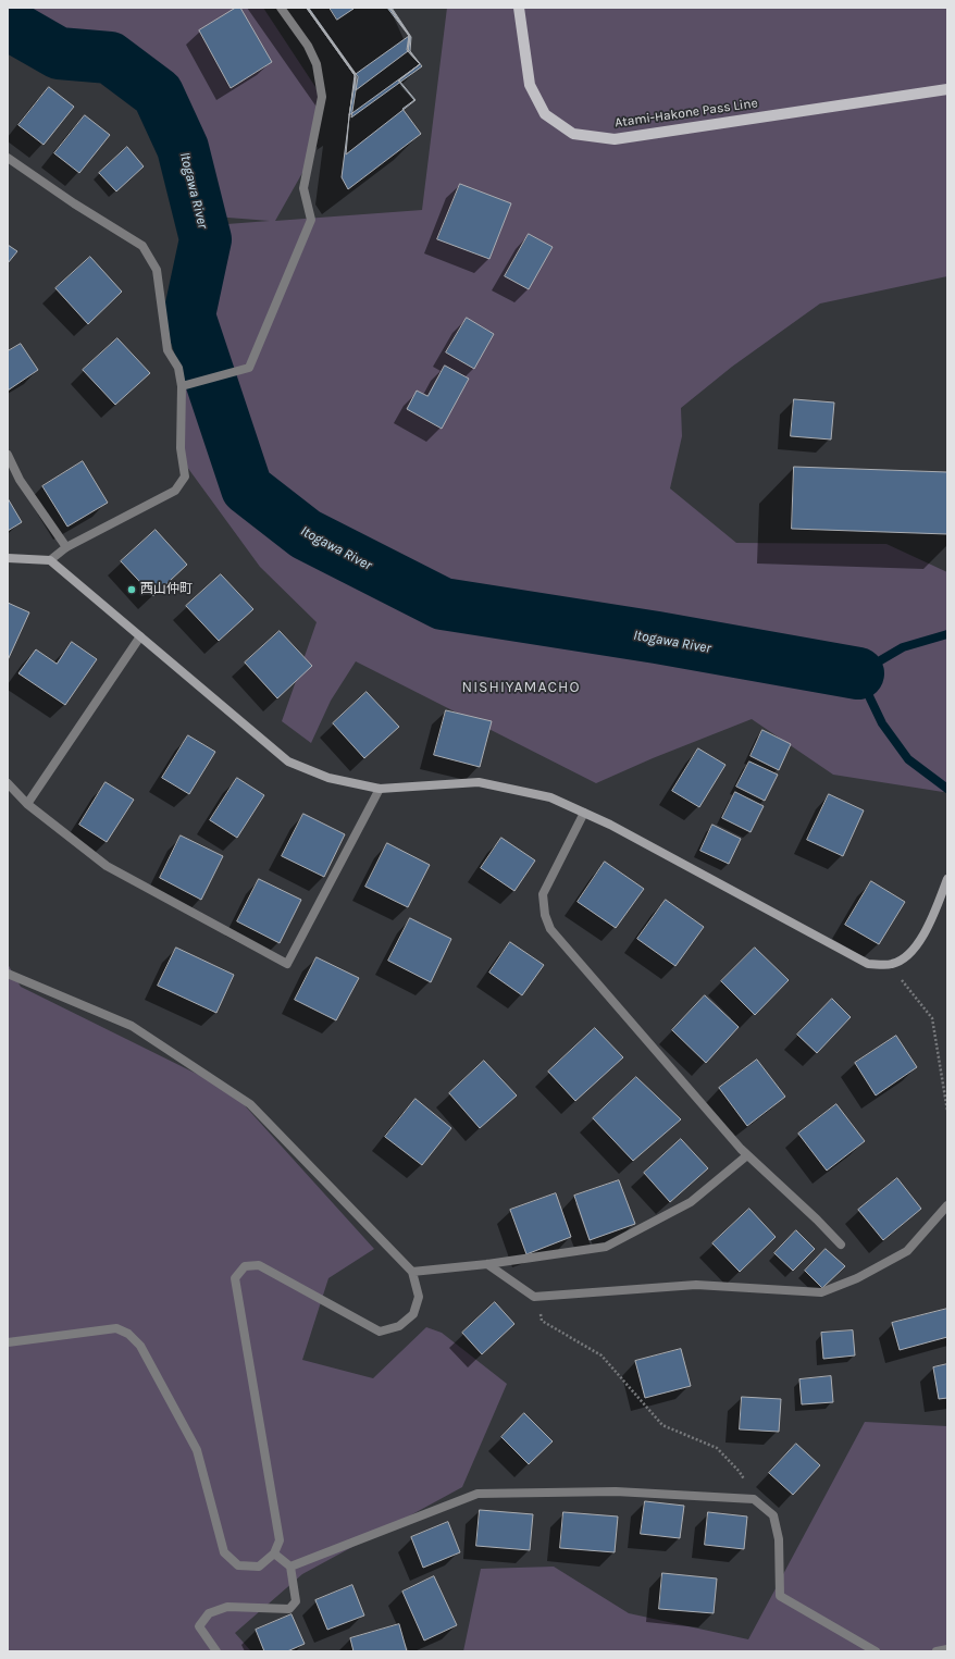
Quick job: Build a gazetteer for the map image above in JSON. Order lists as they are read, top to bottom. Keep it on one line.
{"streets":{"main road":["Atami-Hakone Pass Line"]},"districts":["NISHIYAMACHO"],"water":["Itogawa River"],"places":["西山仲町"]}
